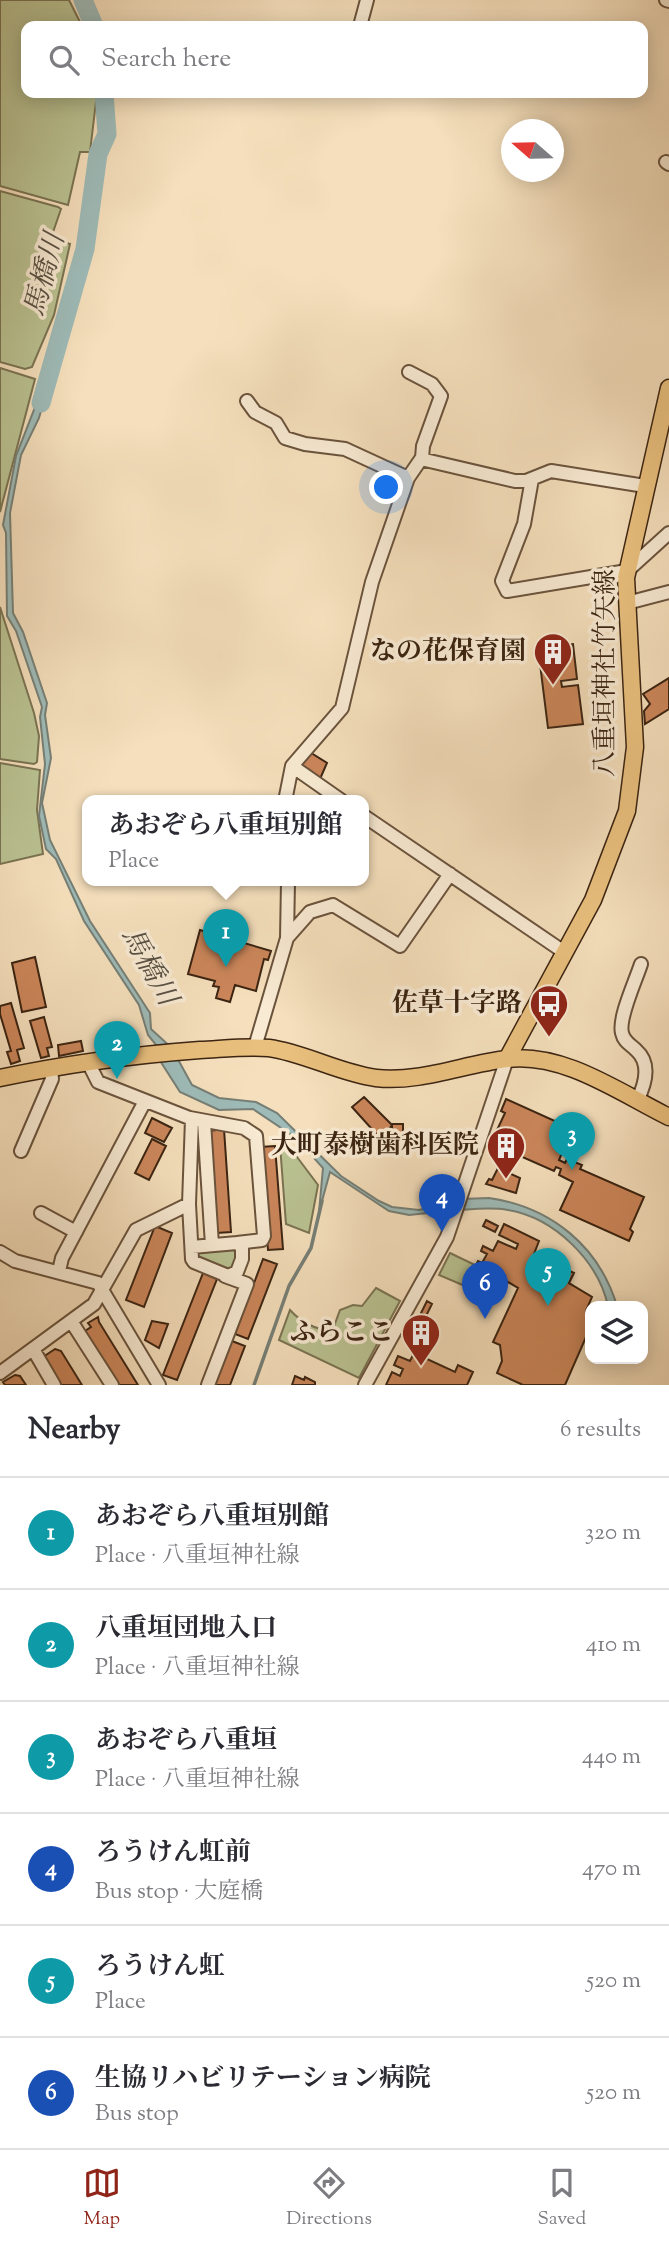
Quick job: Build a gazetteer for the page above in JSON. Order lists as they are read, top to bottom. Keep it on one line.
{"streets":{"main road":["八重垣神社竹矢線"]},"water":["馬橋川"],"places":{"building":["なの花保育園","大町泰樹歯科医院","ふらここ"],"bus stop":["佐草十字路"]},"north":"left","page":{"search":"Search here","popup":["あおぞら八重垣別館","Place"],"pins":["1","2","3","4","5","6"],"heading":["Nearby","6 results"],"list":[{"mark":"1","name":"あおぞら八重垣別館","note":"Place · 八重垣神社線","value":"320 m"},{"mark":"2","name":"八重垣団地入口","note":"Place · 八重垣神社線","value":"410 m"},{"mark":"3","name":"あおぞら八重垣","note":"Place · 八重垣神社線","value":"440 m"},{"mark":"4","name":"ろうけん虹前","note":"Bus stop · 大庭橋","value":"470 m"},{"mark":"5","name":"ろうけん虹","note":"Place","value":"520 m"},{"mark":"6","name":"生協リハビリテーション病院","note":"Bus stop","value":"520 m"}],"nav":["Map","Directions","Saved"]}}
